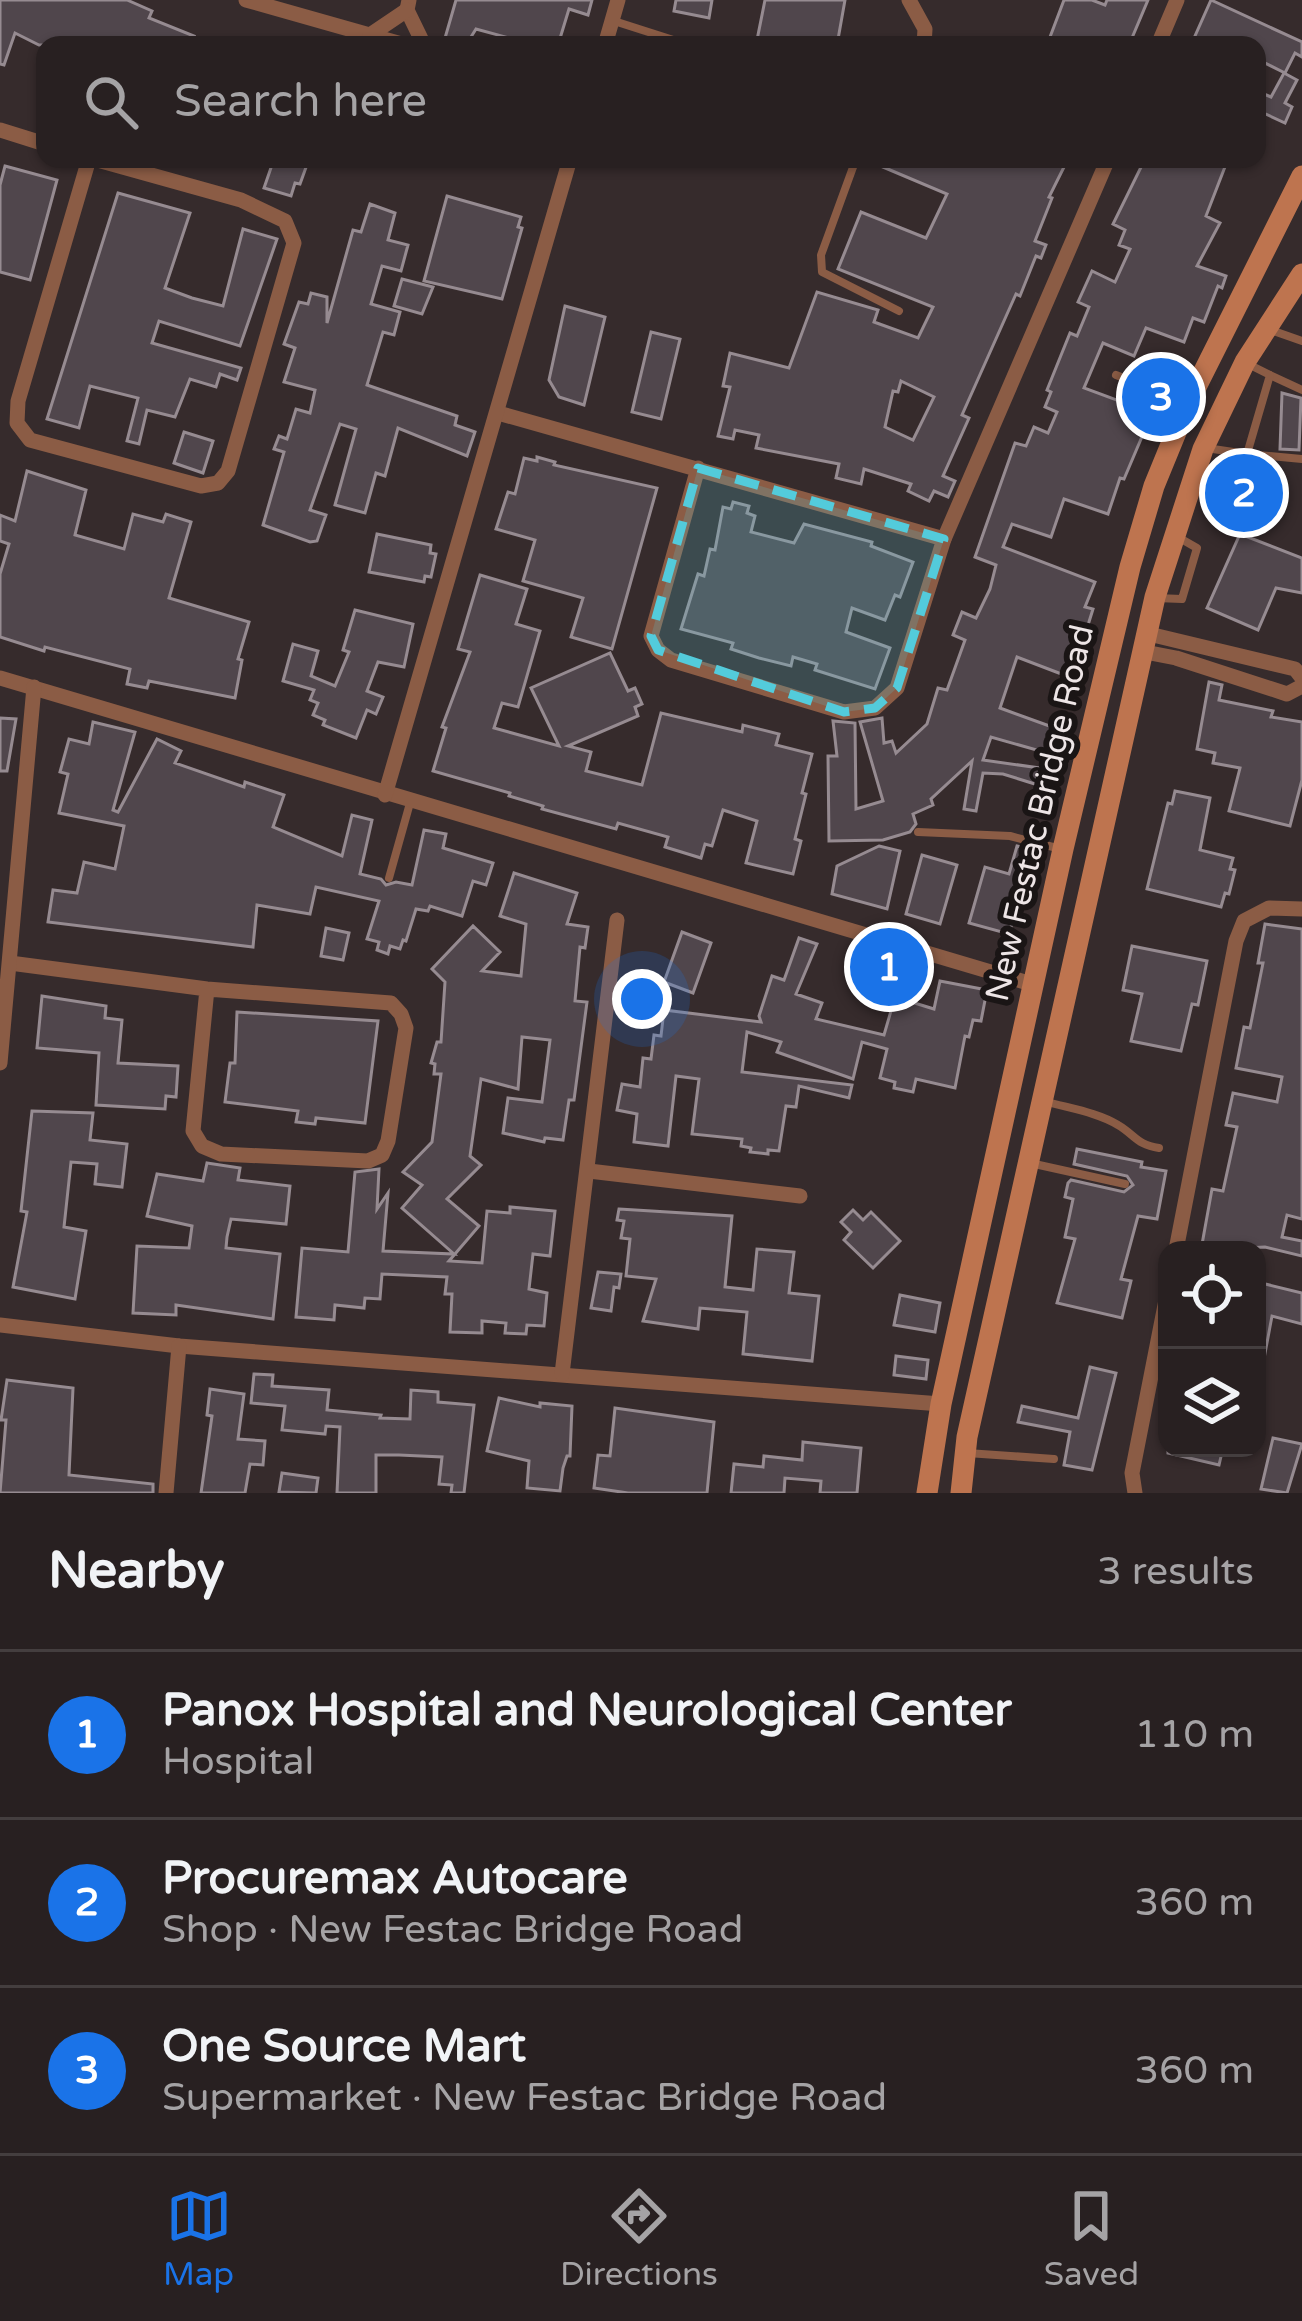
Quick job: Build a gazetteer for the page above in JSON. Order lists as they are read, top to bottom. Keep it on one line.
{"streets":{"main road":["New Festac Bridge Road"]},"page":{"search":"Search here","pins":["3","2","1"],"heading":["Nearby","3 results"],"list":[{"mark":"1","name":"Panox Hospital and Neurological Center","note":"Hospital","value":"110 m"},{"mark":"2","name":"Procuremax Autocare","note":"Shop · New Festac Bridge Road","value":"360 m"},{"mark":"3","name":"One Source Mart","note":"Supermarket · New Festac Bridge Road","value":"360 m"}],"nav":["Map","Directions","Saved"]}}
